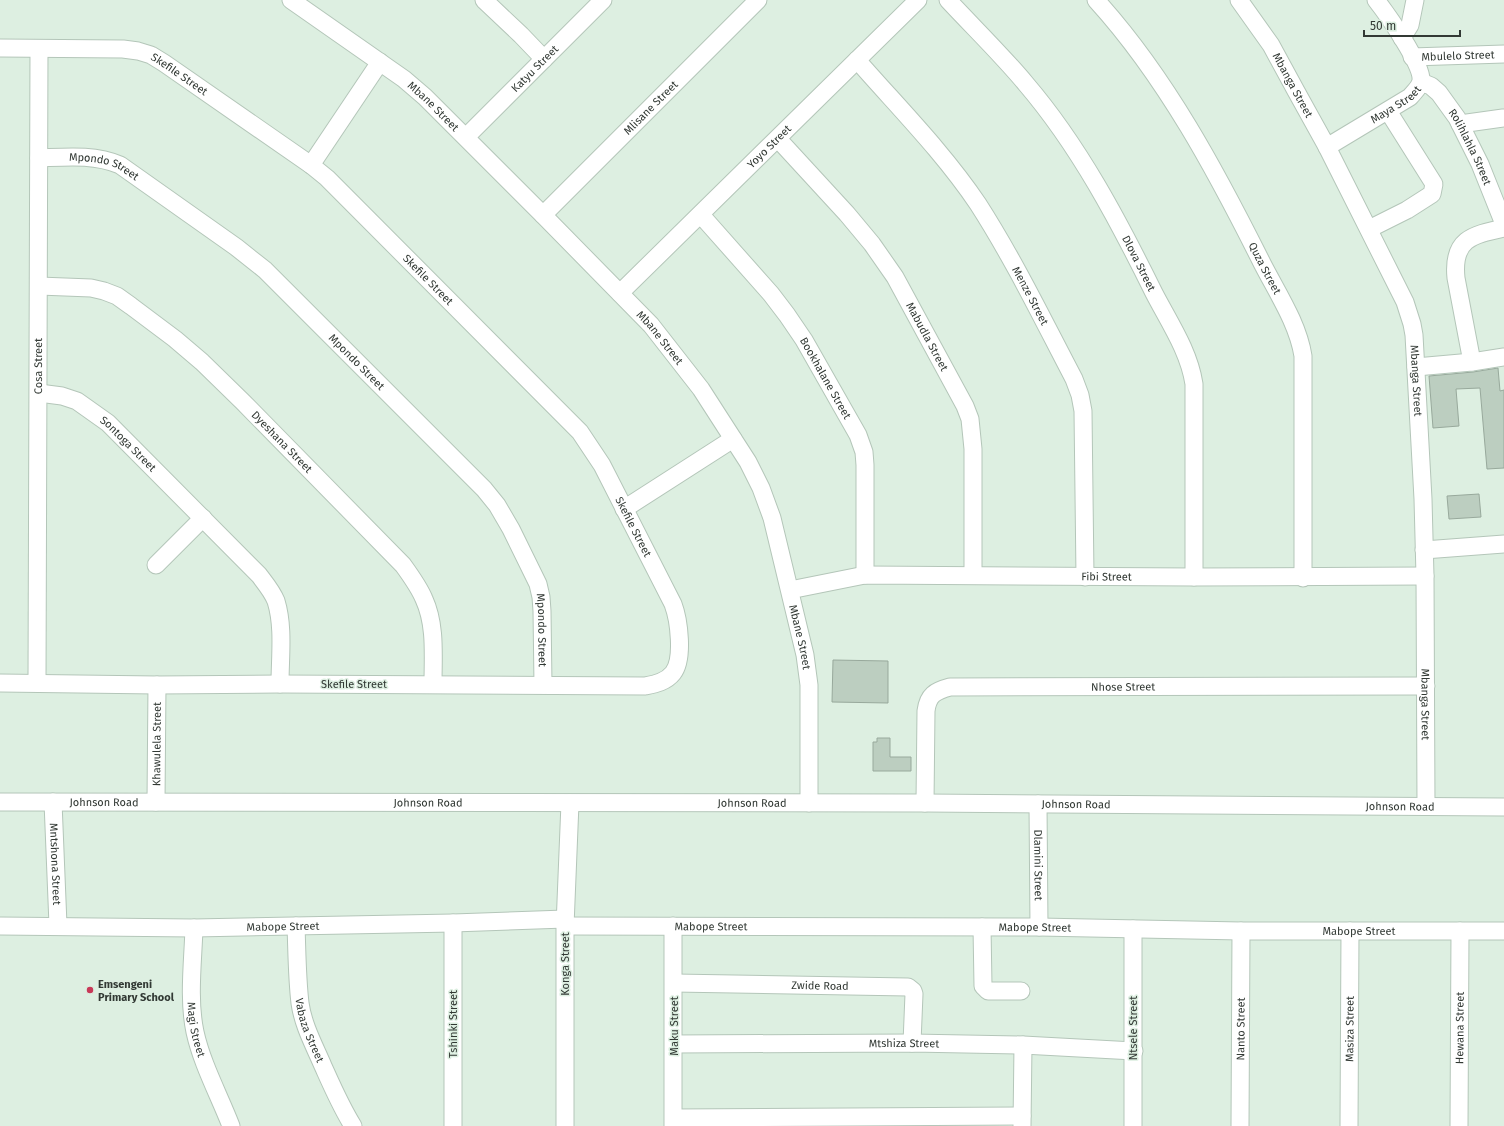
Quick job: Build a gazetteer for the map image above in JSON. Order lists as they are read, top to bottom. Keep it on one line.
{"streets":{"street":["Mbulelo Street","Katyu Street","Skefile Street","Mbanga Street","Maya Street","Mbane Street","Mlisane Street","Yoyo Street","Rolihlahla Street","Mpondo Street","Dlova Street","Quza Street","Menze Street","Mabudla Street","Cosa Street","Bookhalane Street","Dyeshana Street","Sontoga Street","Fibi Street","Nhose Street","Khawulela Street","Johnson Road","Mntshona Street","Dlamini Street","Mabope Street","Konga Street","Zwide Road","Tshinki Street","Maku Street","Ntsele Street","Hewana Street","Magi Street","Nanto Street","Masiza Street","Vabaza Street","Mtshiza Street"]},"crossings":[["Mbulelo Street","Maya Street"],["Katyu Street","Mbane Street"],["Skefile Street","Mpondo Street"],["Skefile Street","Cosa Street"],["Skefile Street","Dyeshana Street"],["Skefile Street","Sontoga Street"],["Skefile Street","Khawulela Street"],["Mbanga Street","Maya Street"],["Mbanga Street","Fibi Street"],["Mbanga Street","Nhose Street"],["Mbanga Street","Johnson Road"],["Maya Street","Rolihlahla Street"],["Mbane Street","Mlisane Street"],["Mbane Street","Yoyo Street"],["Mbane Street","Fibi Street"],["Mbane Street","Johnson Road"],["Yoyo Street","Menze Street"],["Yoyo Street","Mabudla Street"],["Yoyo Street","Bookhalane Street"],["Mpondo Street","Cosa Street"],["Dlova Street","Fibi Street"],["Quza Street","Fibi Street"],["Menze Street","Fibi Street"],["Mabudla Street","Fibi Street"],["Cosa Street","Dyeshana Street"],["Cosa Street","Sontoga Street"],["Bookhalane Street","Fibi Street"],["Nhose Street","Johnson Road"],["Khawulela Street","Johnson Road"],["Johnson Road","Mntshona Street"],["Johnson Road","Dlamini Street"],["Johnson Road","Konga Street"],["Mntshona Street","Mabope Street"],["Dlamini Street","Mabope Street"],["Mabope Street","Konga Street"],["Mabope Street","Tshinki Street"],["Mabope Street","Maku Street"],["Mabope Street","Ntsele Street"],["Mabope Street","Hewana Street"],["Mabope Street","Magi Street"],["Mabope Street","Nanto Street"],["Mabope Street","Masiza Street"],["Mabope Street","Vabaza Street"],["Zwide Road","Maku Street"],["Zwide Road","Mtshiza Street"],["Maku Street","Mtshiza Street"],["Ntsele Street","Mtshiza Street"]],"places":["Emsengeni Primary School"],"scale_bar":"50 m"}
